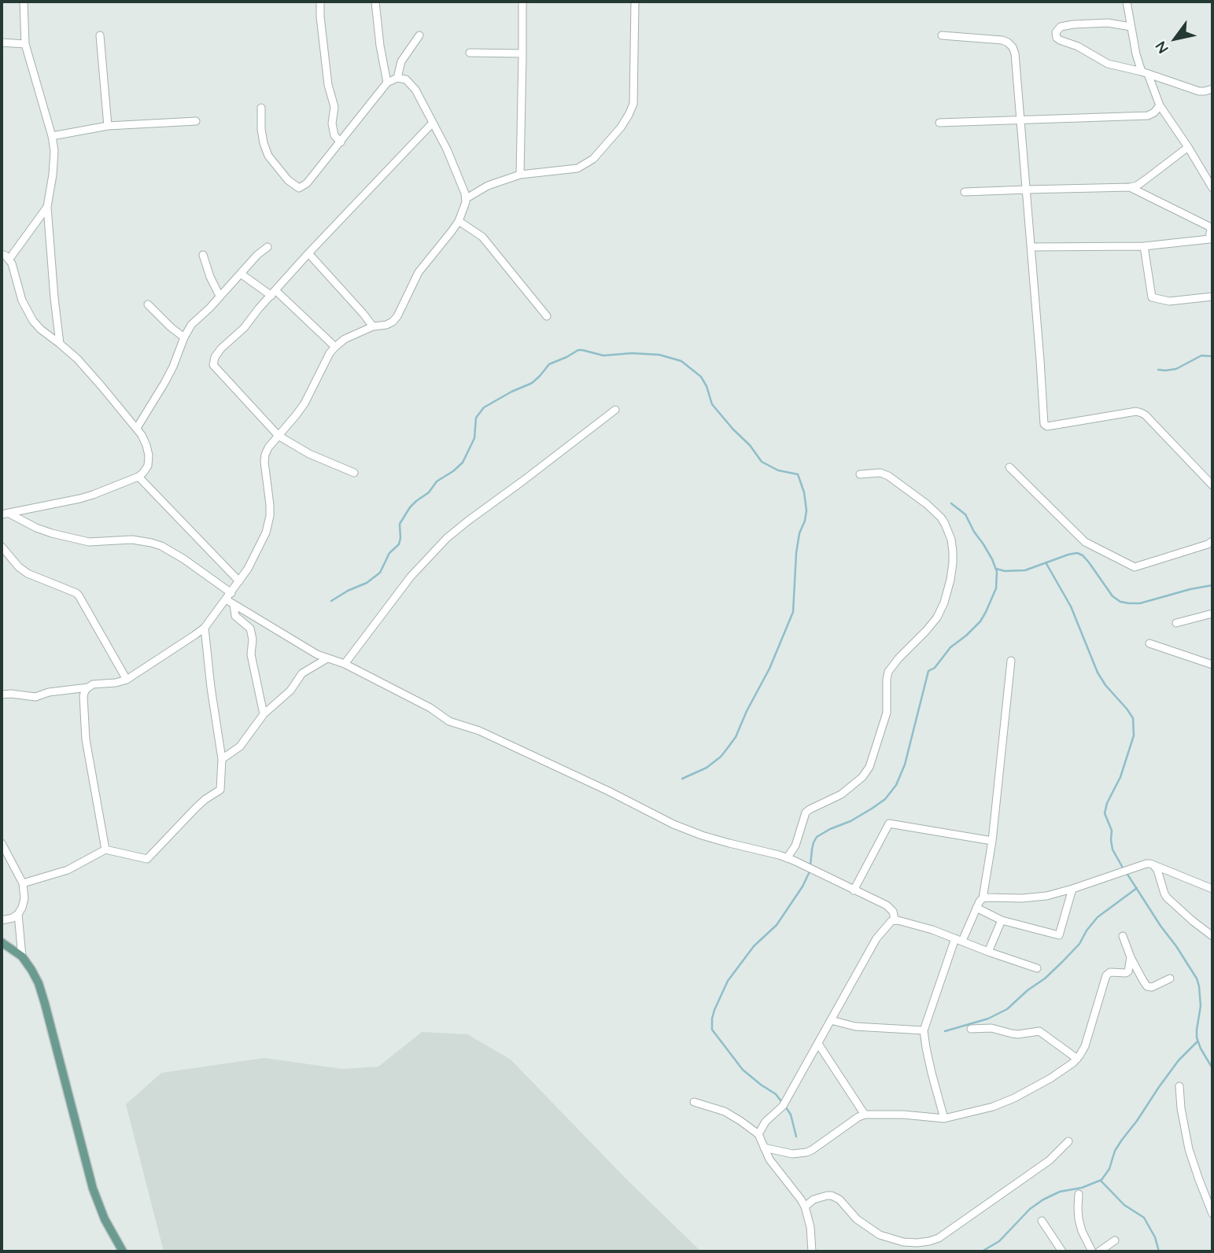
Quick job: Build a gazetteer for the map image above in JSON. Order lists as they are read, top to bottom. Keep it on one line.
{"north":"bottom left"}
